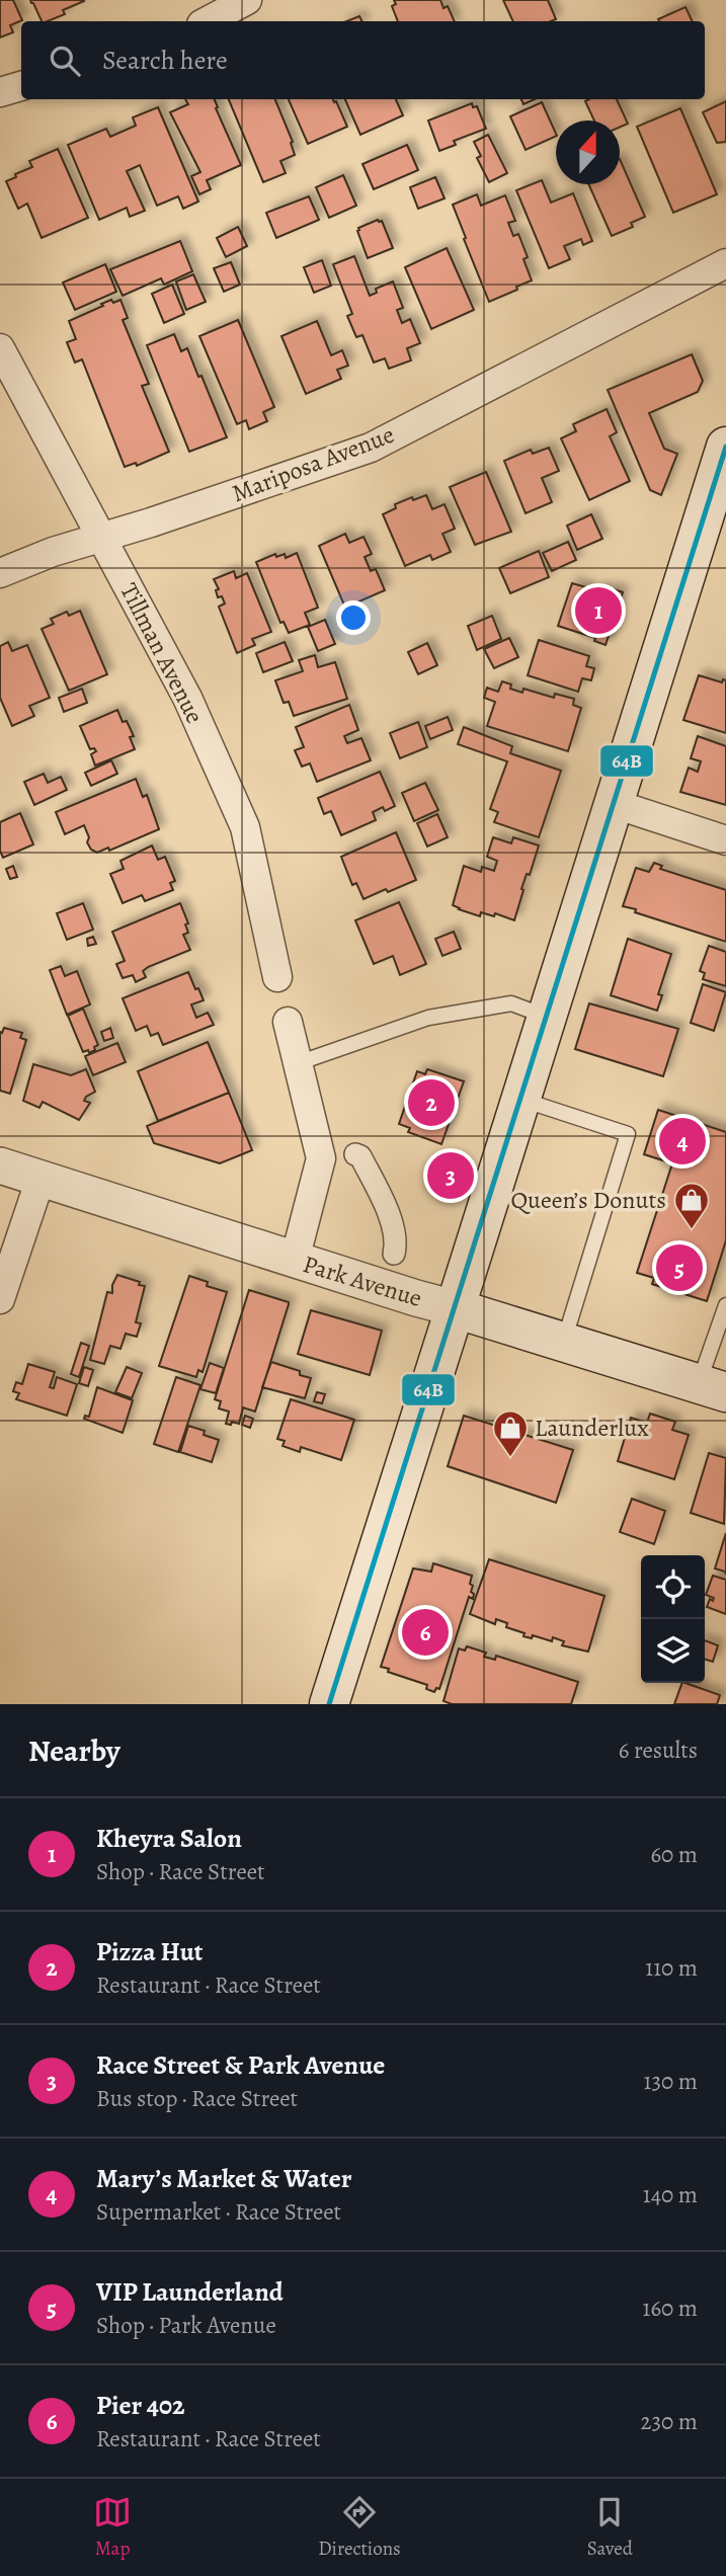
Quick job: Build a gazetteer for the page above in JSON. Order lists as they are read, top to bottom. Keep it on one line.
{"streets":{"main road":["Park Avenue"],"street":["Mariposa Avenue","Tillman Avenue"]},"crossings":[["Mariposa Avenue","Tillman Avenue"]],"places":{"shop":["Queen’s Donuts","Launderlux"]},"lines":["transit line 64B"],"north":"top","page":{"search":"Search here","pins":["1","2","4","3","5","6"],"heading":["Nearby","6 results"],"list":[{"mark":"1","name":"Kheyra Salon","note":"Shop · Race Street","value":"60 m"},{"mark":"2","name":"Pizza Hut","note":"Restaurant · Race Street","value":"110 m"},{"mark":"3","name":"Race Street & Park Avenue","note":"Bus stop · Race Street","value":"130 m"},{"mark":"4","name":"Mary’s Market & Water","note":"Supermarket · Race Street","value":"140 m"},{"mark":"5","name":"VIP Launderland","note":"Shop · Park Avenue","value":"160 m"},{"mark":"6","name":"Pier 402","note":"Restaurant · Race Street","value":"230 m"}],"nav":["Map","Directions","Saved"]}}
